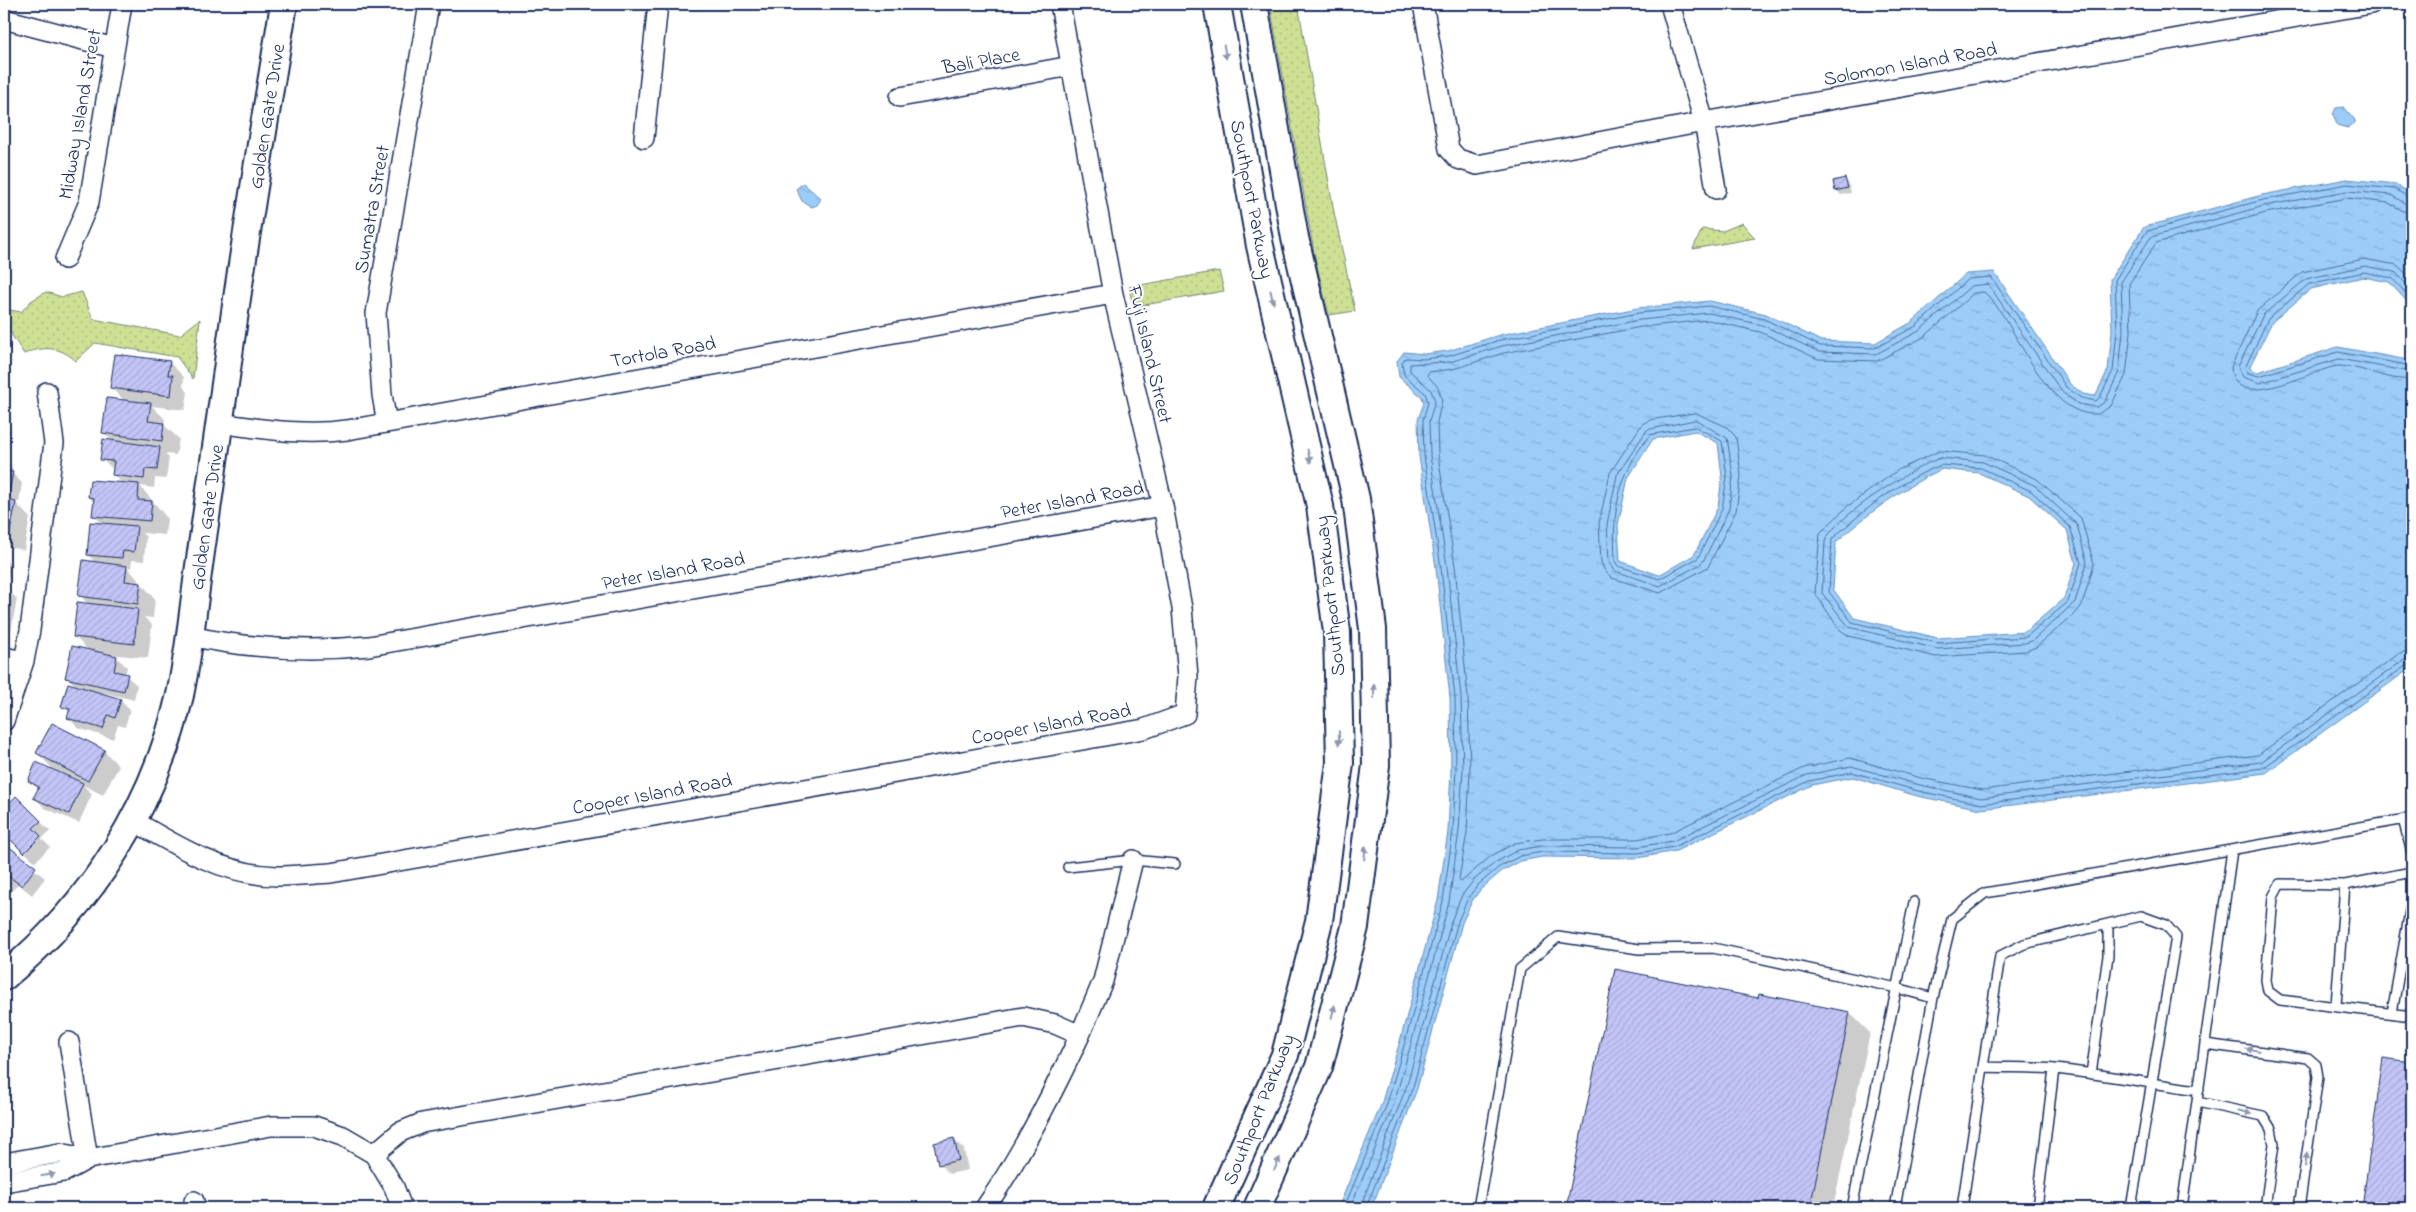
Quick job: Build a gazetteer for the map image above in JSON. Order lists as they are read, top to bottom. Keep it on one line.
{"streets":{"main road":["Golden Gate Drive","Southport Parkway"],"street":["Bali Place","Solomon Island Road","Midway Island Street","Sumatra Street","Tortola Road","Fuji Island Street","Peter Island Road","Cooper Island Road"]},"crossings":[["Bali Place","Fuji Island Street"],["Golden Gate Drive","Tortola Road"],["Golden Gate Drive","Peter Island Road"],["Golden Gate Drive","Cooper Island Road"],["Sumatra Street","Tortola Road"],["Tortola Road","Fuji Island Street"],["Fuji Island Street","Peter Island Road"],["Fuji Island Street","Cooper Island Road"]]}
